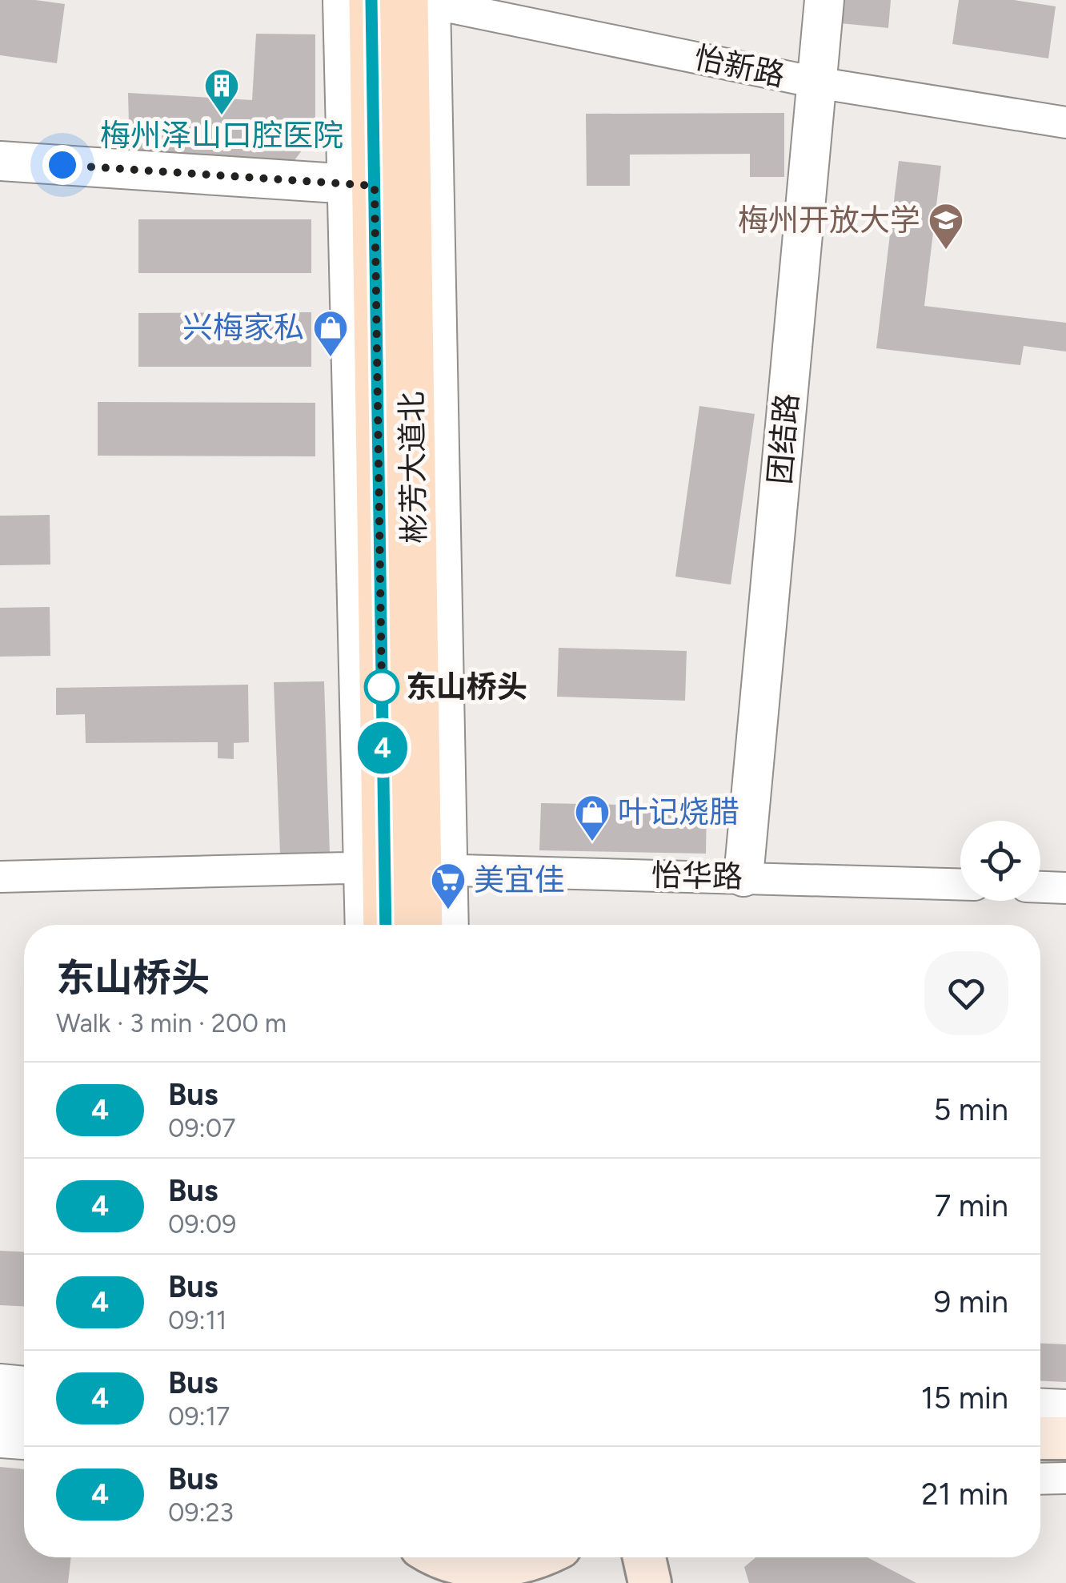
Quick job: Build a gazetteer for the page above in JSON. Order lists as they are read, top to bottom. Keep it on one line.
{"streets":{"main road":["彬芳大道北"],"street":["怡新路","团结路","怡华路"]},"crossings":[["怡新路","团结路"],["怡新路","彬芳大道北"],["团结路","怡华路"],["彬芳大道北","怡华路"]],"places":{"building":["梅州泽山口腔医院"],"school or university":["梅州开放大学"],"shop":["兴梅家私","叶记烧腊"],"other":["东山桥头"],"supermarket":["美宜佳"]},"lines":["bus line 4"],"page":{"on_map":"4","heading":["东山桥头","Walk · 3 min · 200 m"],"list":[{"mark":"4","name":"Bus","note":"09:07","value":"5 min"},{"mark":"4","name":"Bus","note":"09:09","value":"7 min"},{"mark":"4","name":"Bus","note":"09:11","value":"9 min"},{"mark":"4","name":"Bus","note":"09:17","value":"15 min"},{"mark":"4","name":"Bus","note":"09:23","value":"21 min"}]}}
